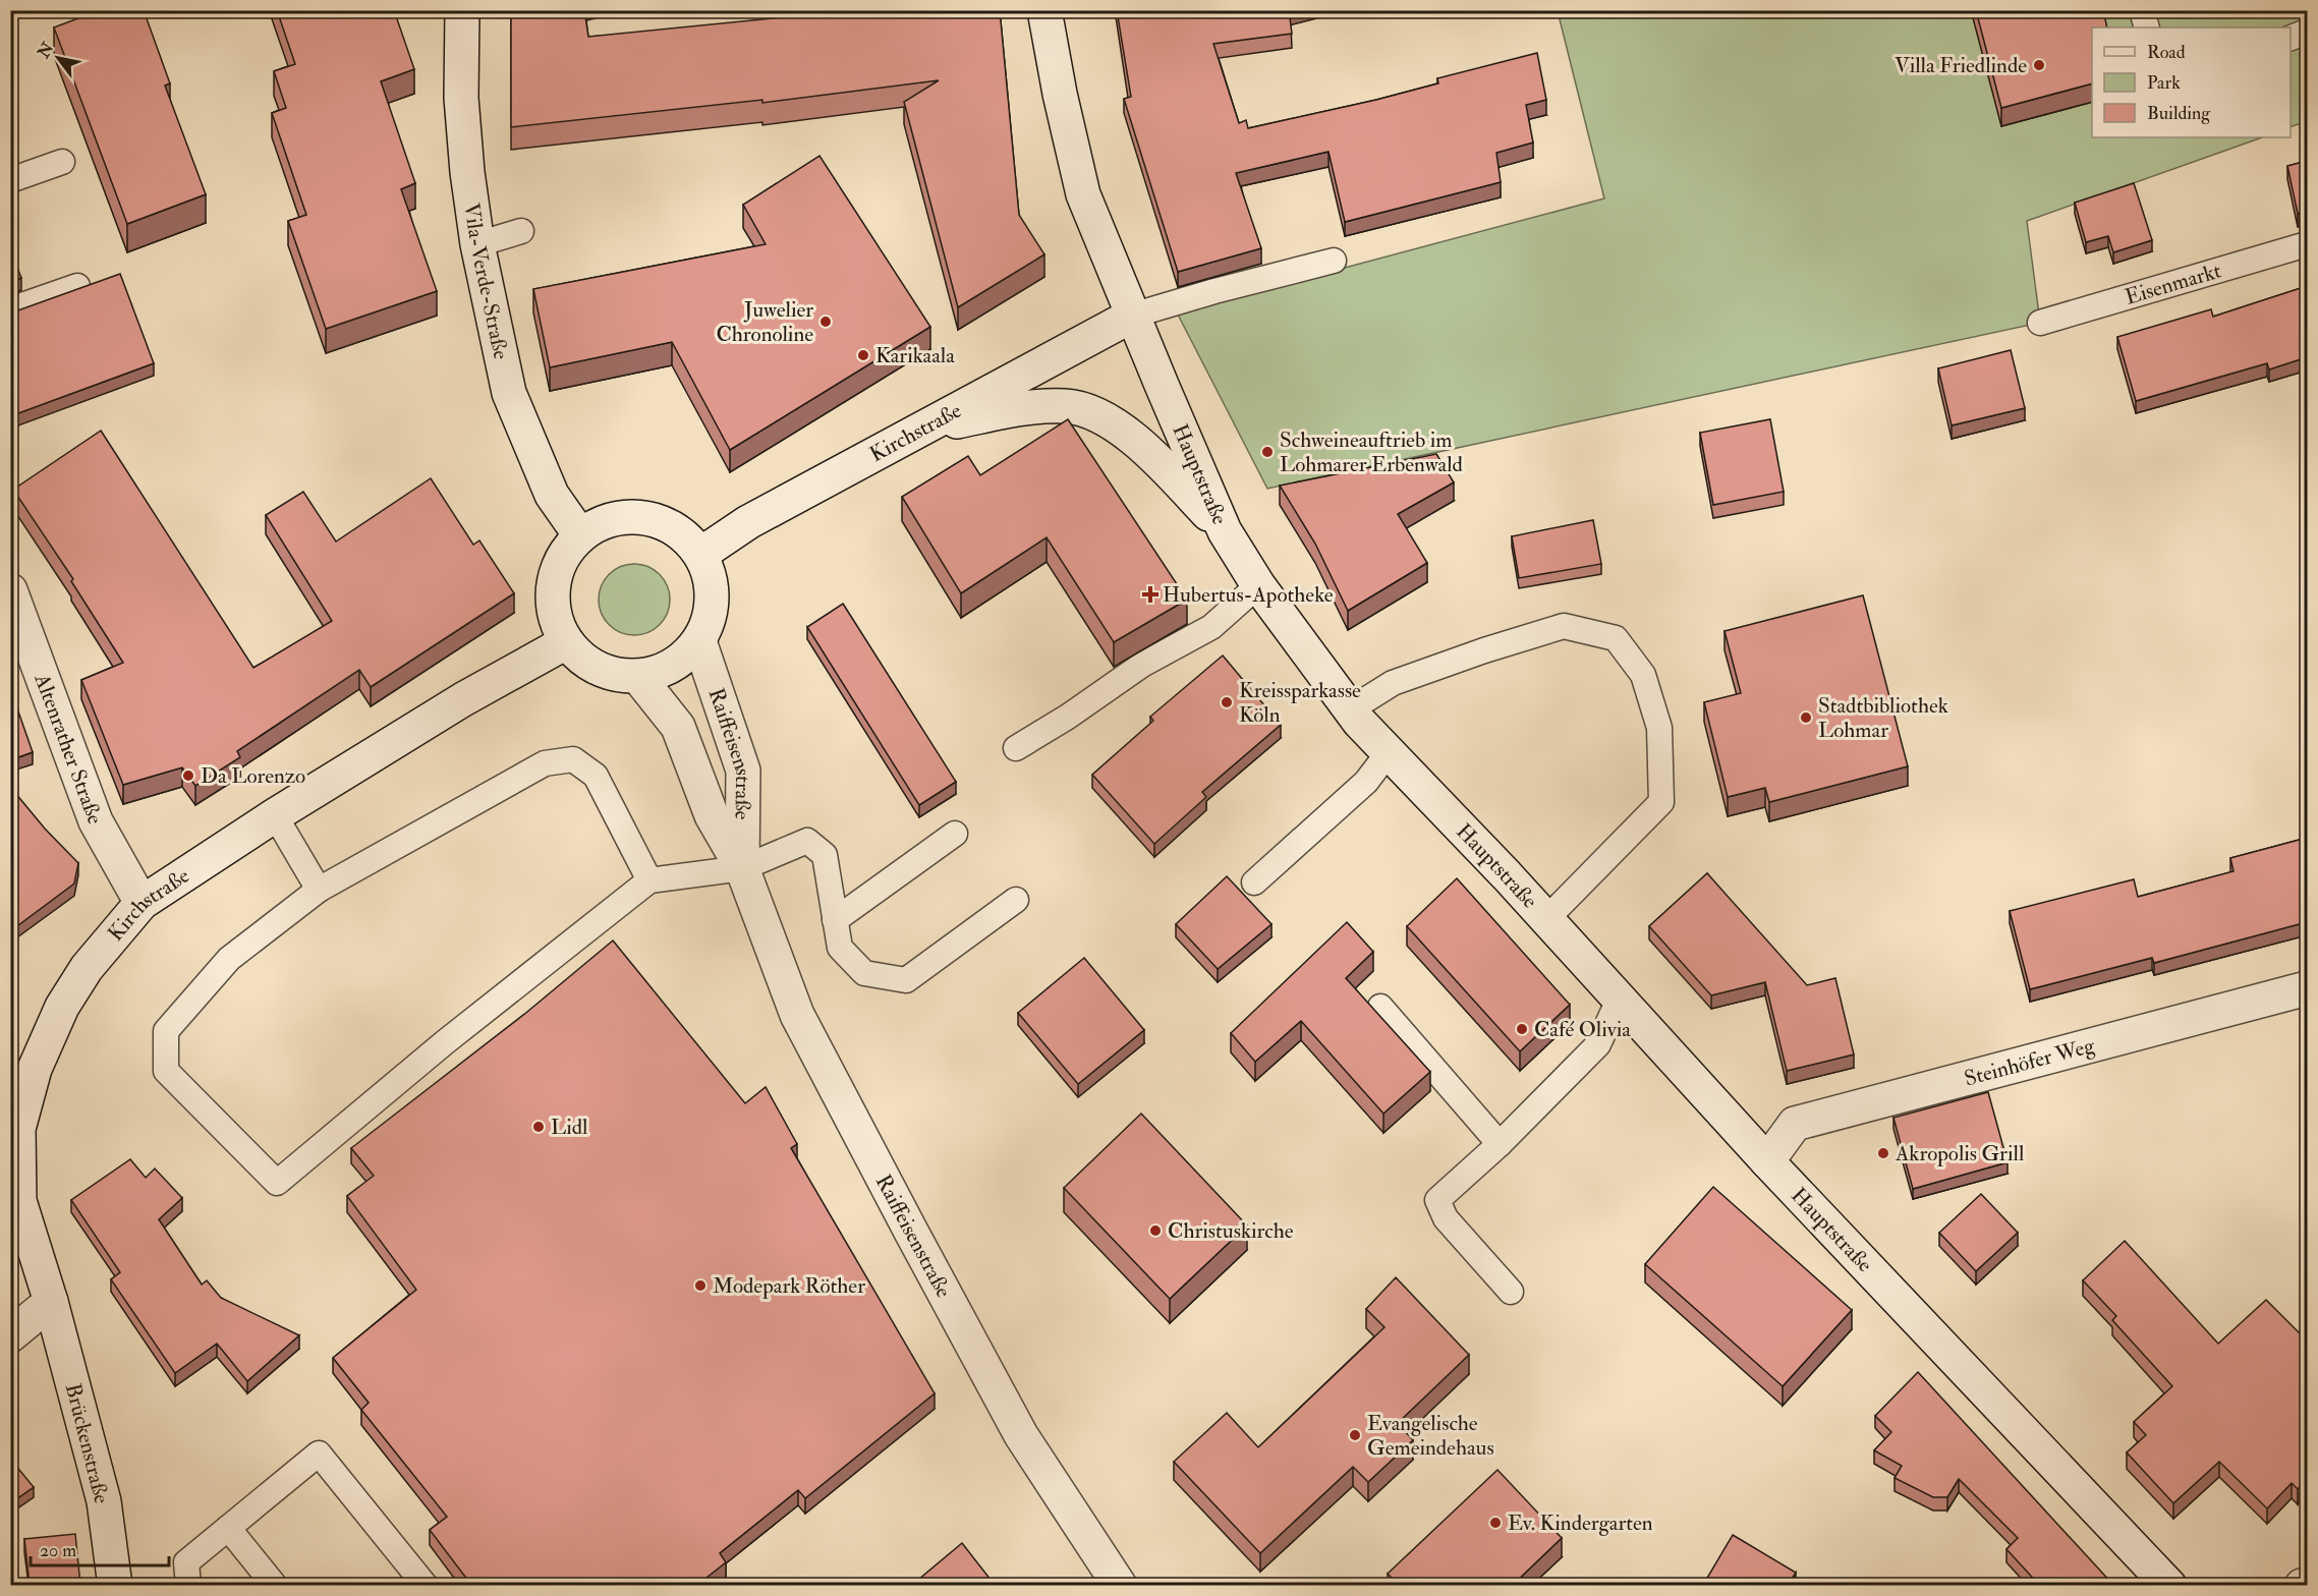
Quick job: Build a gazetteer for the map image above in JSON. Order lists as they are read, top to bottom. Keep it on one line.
{"streets":{"main road":["Vila-Verde-Straße","Kirchstraße","Hauptstraße","Altenrather Straße","Raiffeisenstraße","Steinhöfer Weg","Brückenstraße"],"lane":["Eisenmarkt"]},"crossings":[["Vila-Verde-Straße","Kirchstraße"],["Vila-Verde-Straße","Raiffeisenstraße"],["Kirchstraße","Hauptstraße"],["Kirchstraße","Altenrather Straße"],["Kirchstraße","Raiffeisenstraße"],["Kirchstraße","Brückenstraße"],["Hauptstraße","Steinhöfer Weg"]],"places":{"other":["Villa Friedlinde","Juwelier Chronoline","Karikaala","Schweineauftrieb im Lohmarer Erbenwald","Kreissparkasse Köln","Stadtbibliothek Lohmar","Da Lorenzo","Café Olivia","Lidl","Akropolis Grill","Christuskirche","Modepark Röther","Evangelische Gemeindehaus","Ev. Kindergarten"],"health":["Hubertus-Apotheke"]},"legend":["Road","Park","Building"],"scale_bar":"20 m","north":"top left"}
